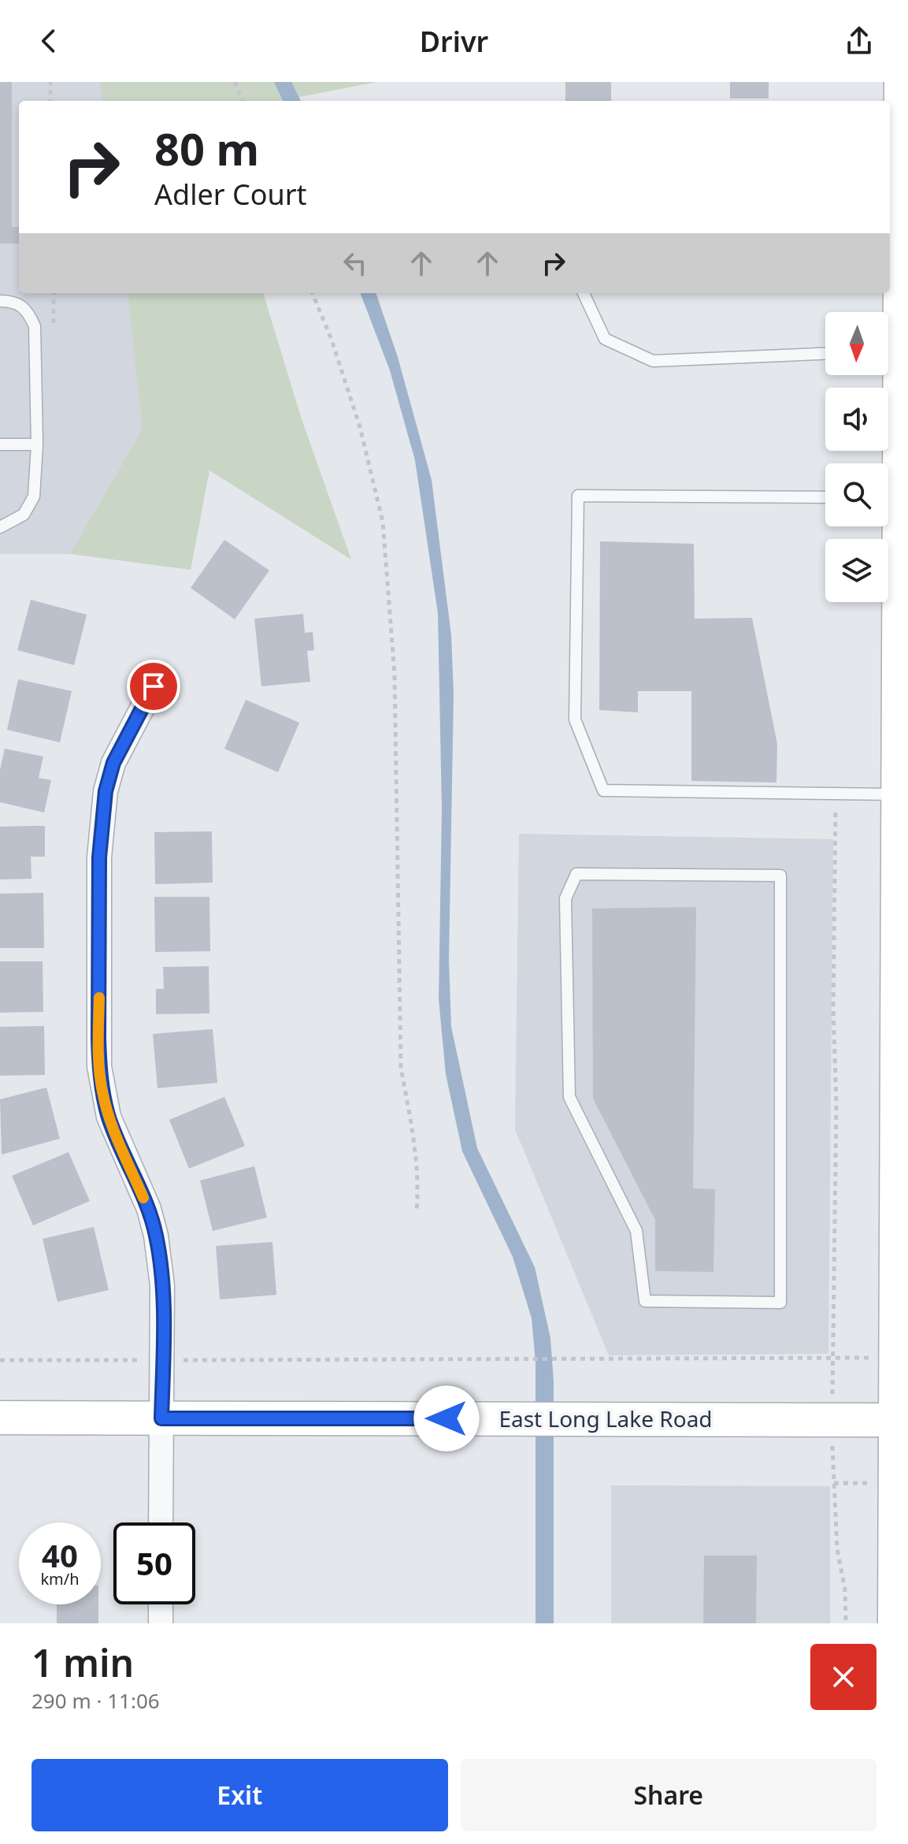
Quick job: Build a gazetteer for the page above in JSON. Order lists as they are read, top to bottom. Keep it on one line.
{"streets":{"main road":["East Long Lake Road"]},"north":"bottom","page":{"header":"Drivr","turn":["80 m","Adler Court"],"speed":"40 km/h","limit":"50","heading":["1 min","290 m · 11:06"],"buttons":["Exit","Share"]}}
